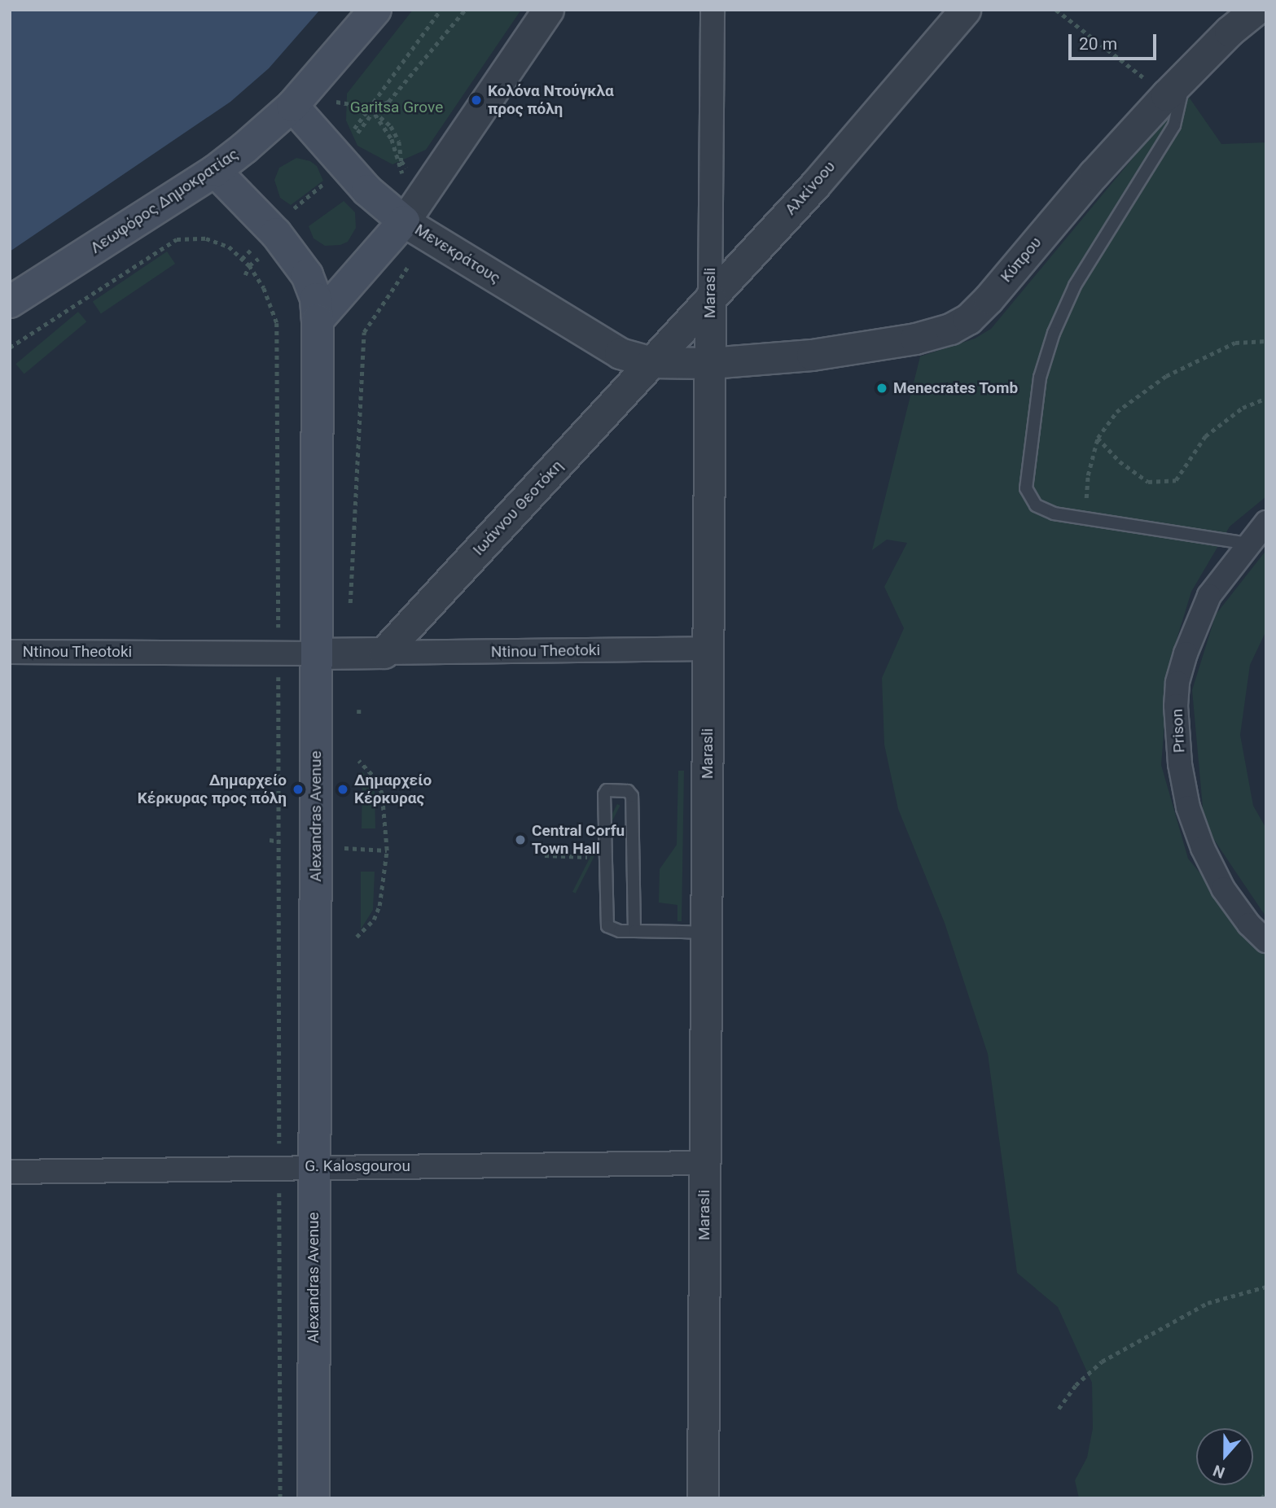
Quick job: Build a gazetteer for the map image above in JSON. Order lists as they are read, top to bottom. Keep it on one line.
{"streets":{"main road":["Λεωφόρος Δημοκρατίας","Μενεκράτους","Alexandras Avenue"],"street":["Αλκίνοου","Κύπρου","Marasli","Ιωάννου Θεοτόκη","Ntinou Theotoki","Prison","G. Kalosgourou"]},"crossings":[["Αλκίνοου","Μενεκράτους"],["Αλκίνοου","Κύπρου"],["Αλκίνοου","Marasli"],["Αλκίνοου","Ιωάννου Θεοτόκη"],["Λεωφόρος Δημοκρατίας","Μενεκράτους"],["Λεωφόρος Δημοκρατίας","Alexandras Avenue"],["Μενεκράτους","Κύπρου"],["Μενεκράτους","Ιωάννου Θεοτόκη"],["Κύπρου","Marasli"],["Κύπρου","Ιωάννου Θεοτόκη"],["Marasli","Ntinou Theotoki"],["Marasli","G. Kalosgourou"],["Ιωάννου Θεοτόκη","Ntinou Theotoki"],["Ntinou Theotoki","Alexandras Avenue"],["Alexandras Avenue","G. Kalosgourou"]],"parks":["Garitsa Grove"],"places":["Κολόνα Ντούγκλα προς πόλη","Menecrates Tomb","Δημαρχείο Κέρκυρας προς πόλη","Δημαρχείο Κέρκυρας","Central Corfu Town Hall"],"scale_bar":"20 m","north":"bottom"}
